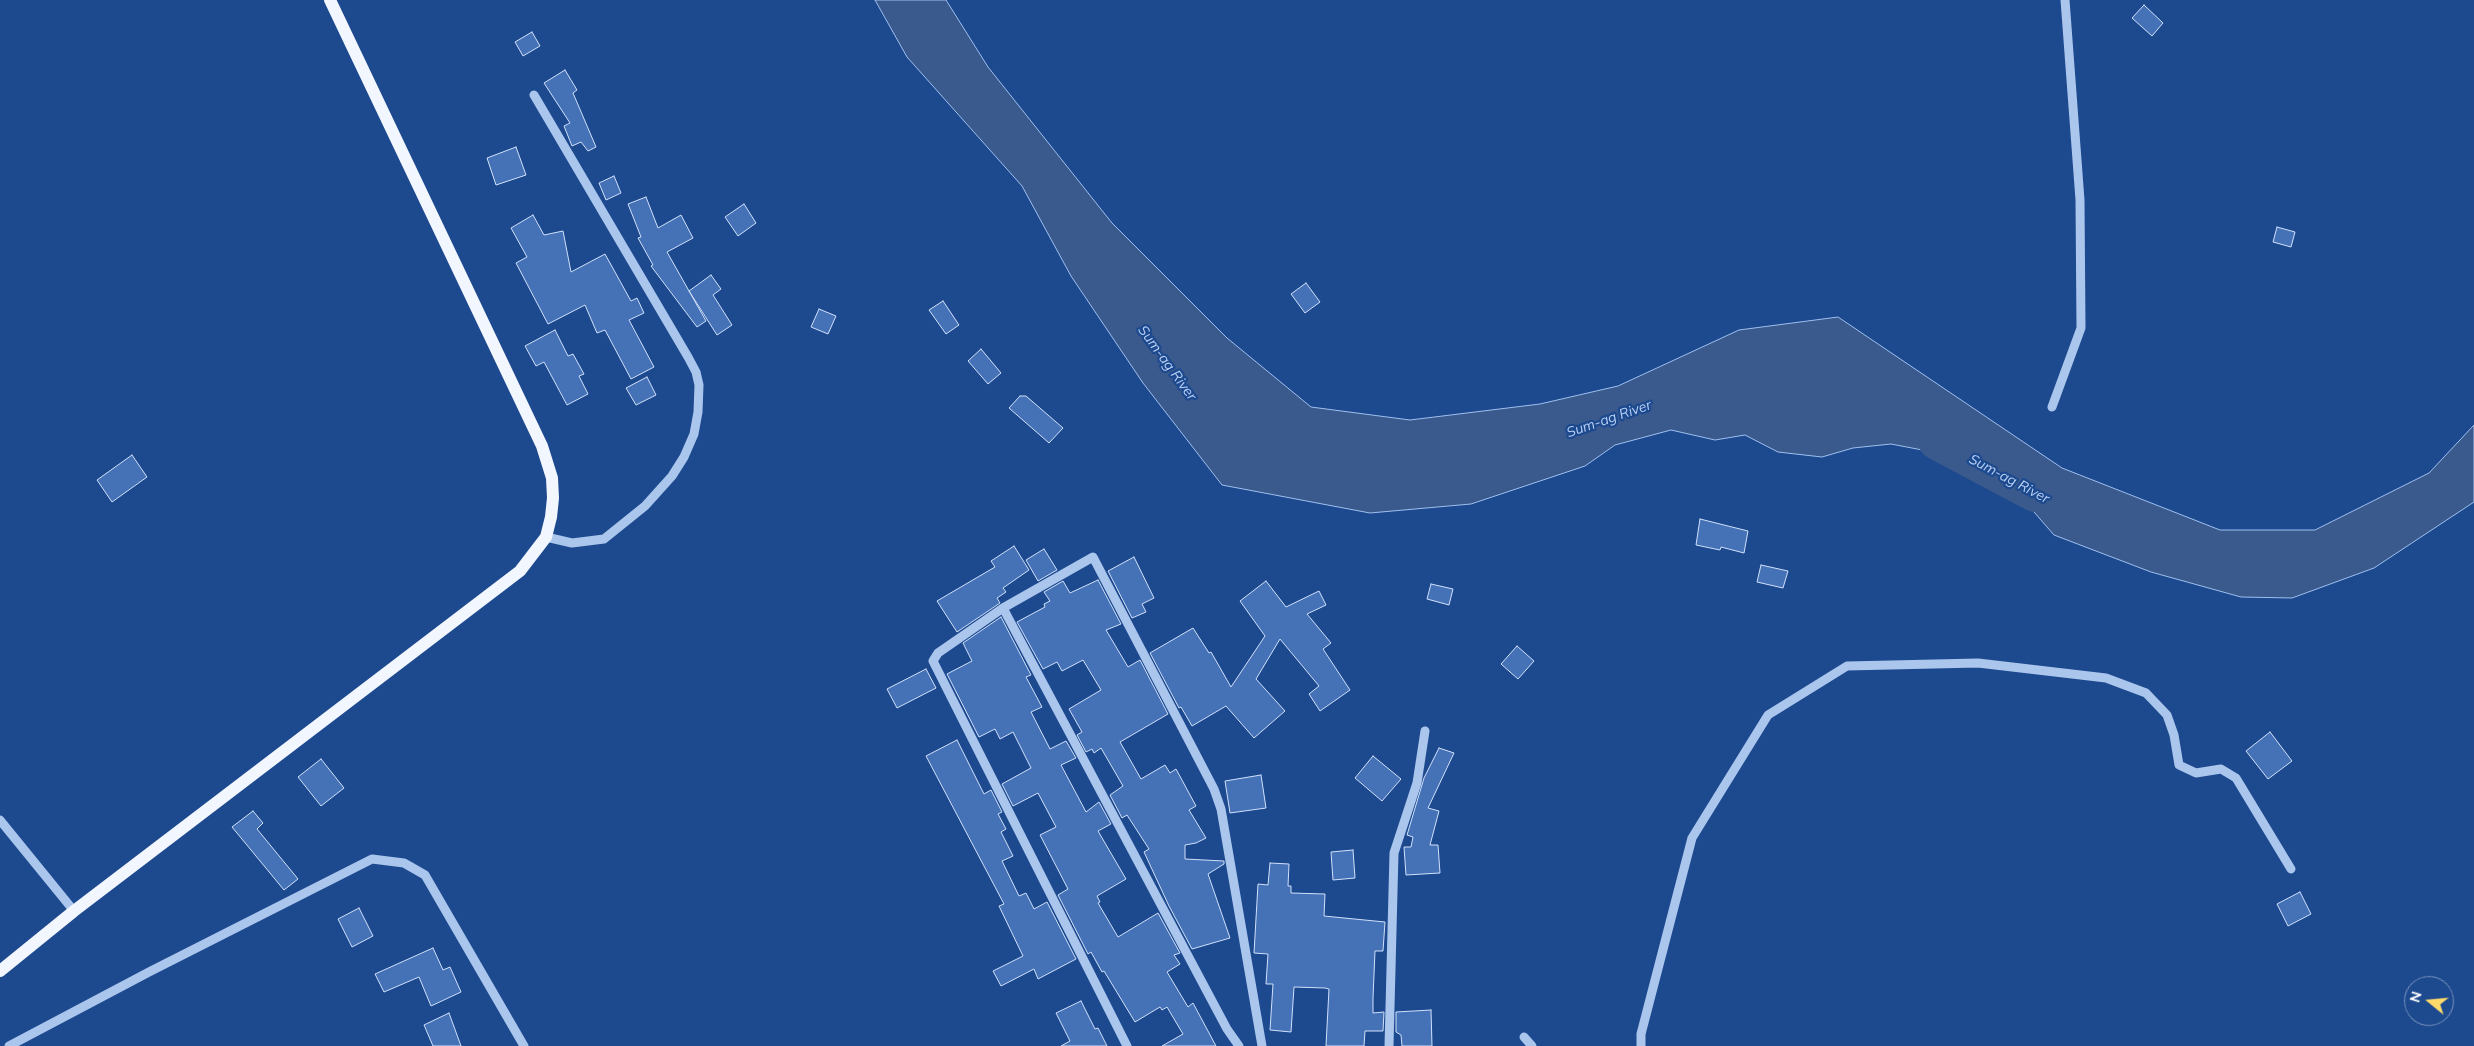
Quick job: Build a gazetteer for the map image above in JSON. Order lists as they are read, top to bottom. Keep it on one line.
{"water":["Sum-ag River"],"north":"left"}
